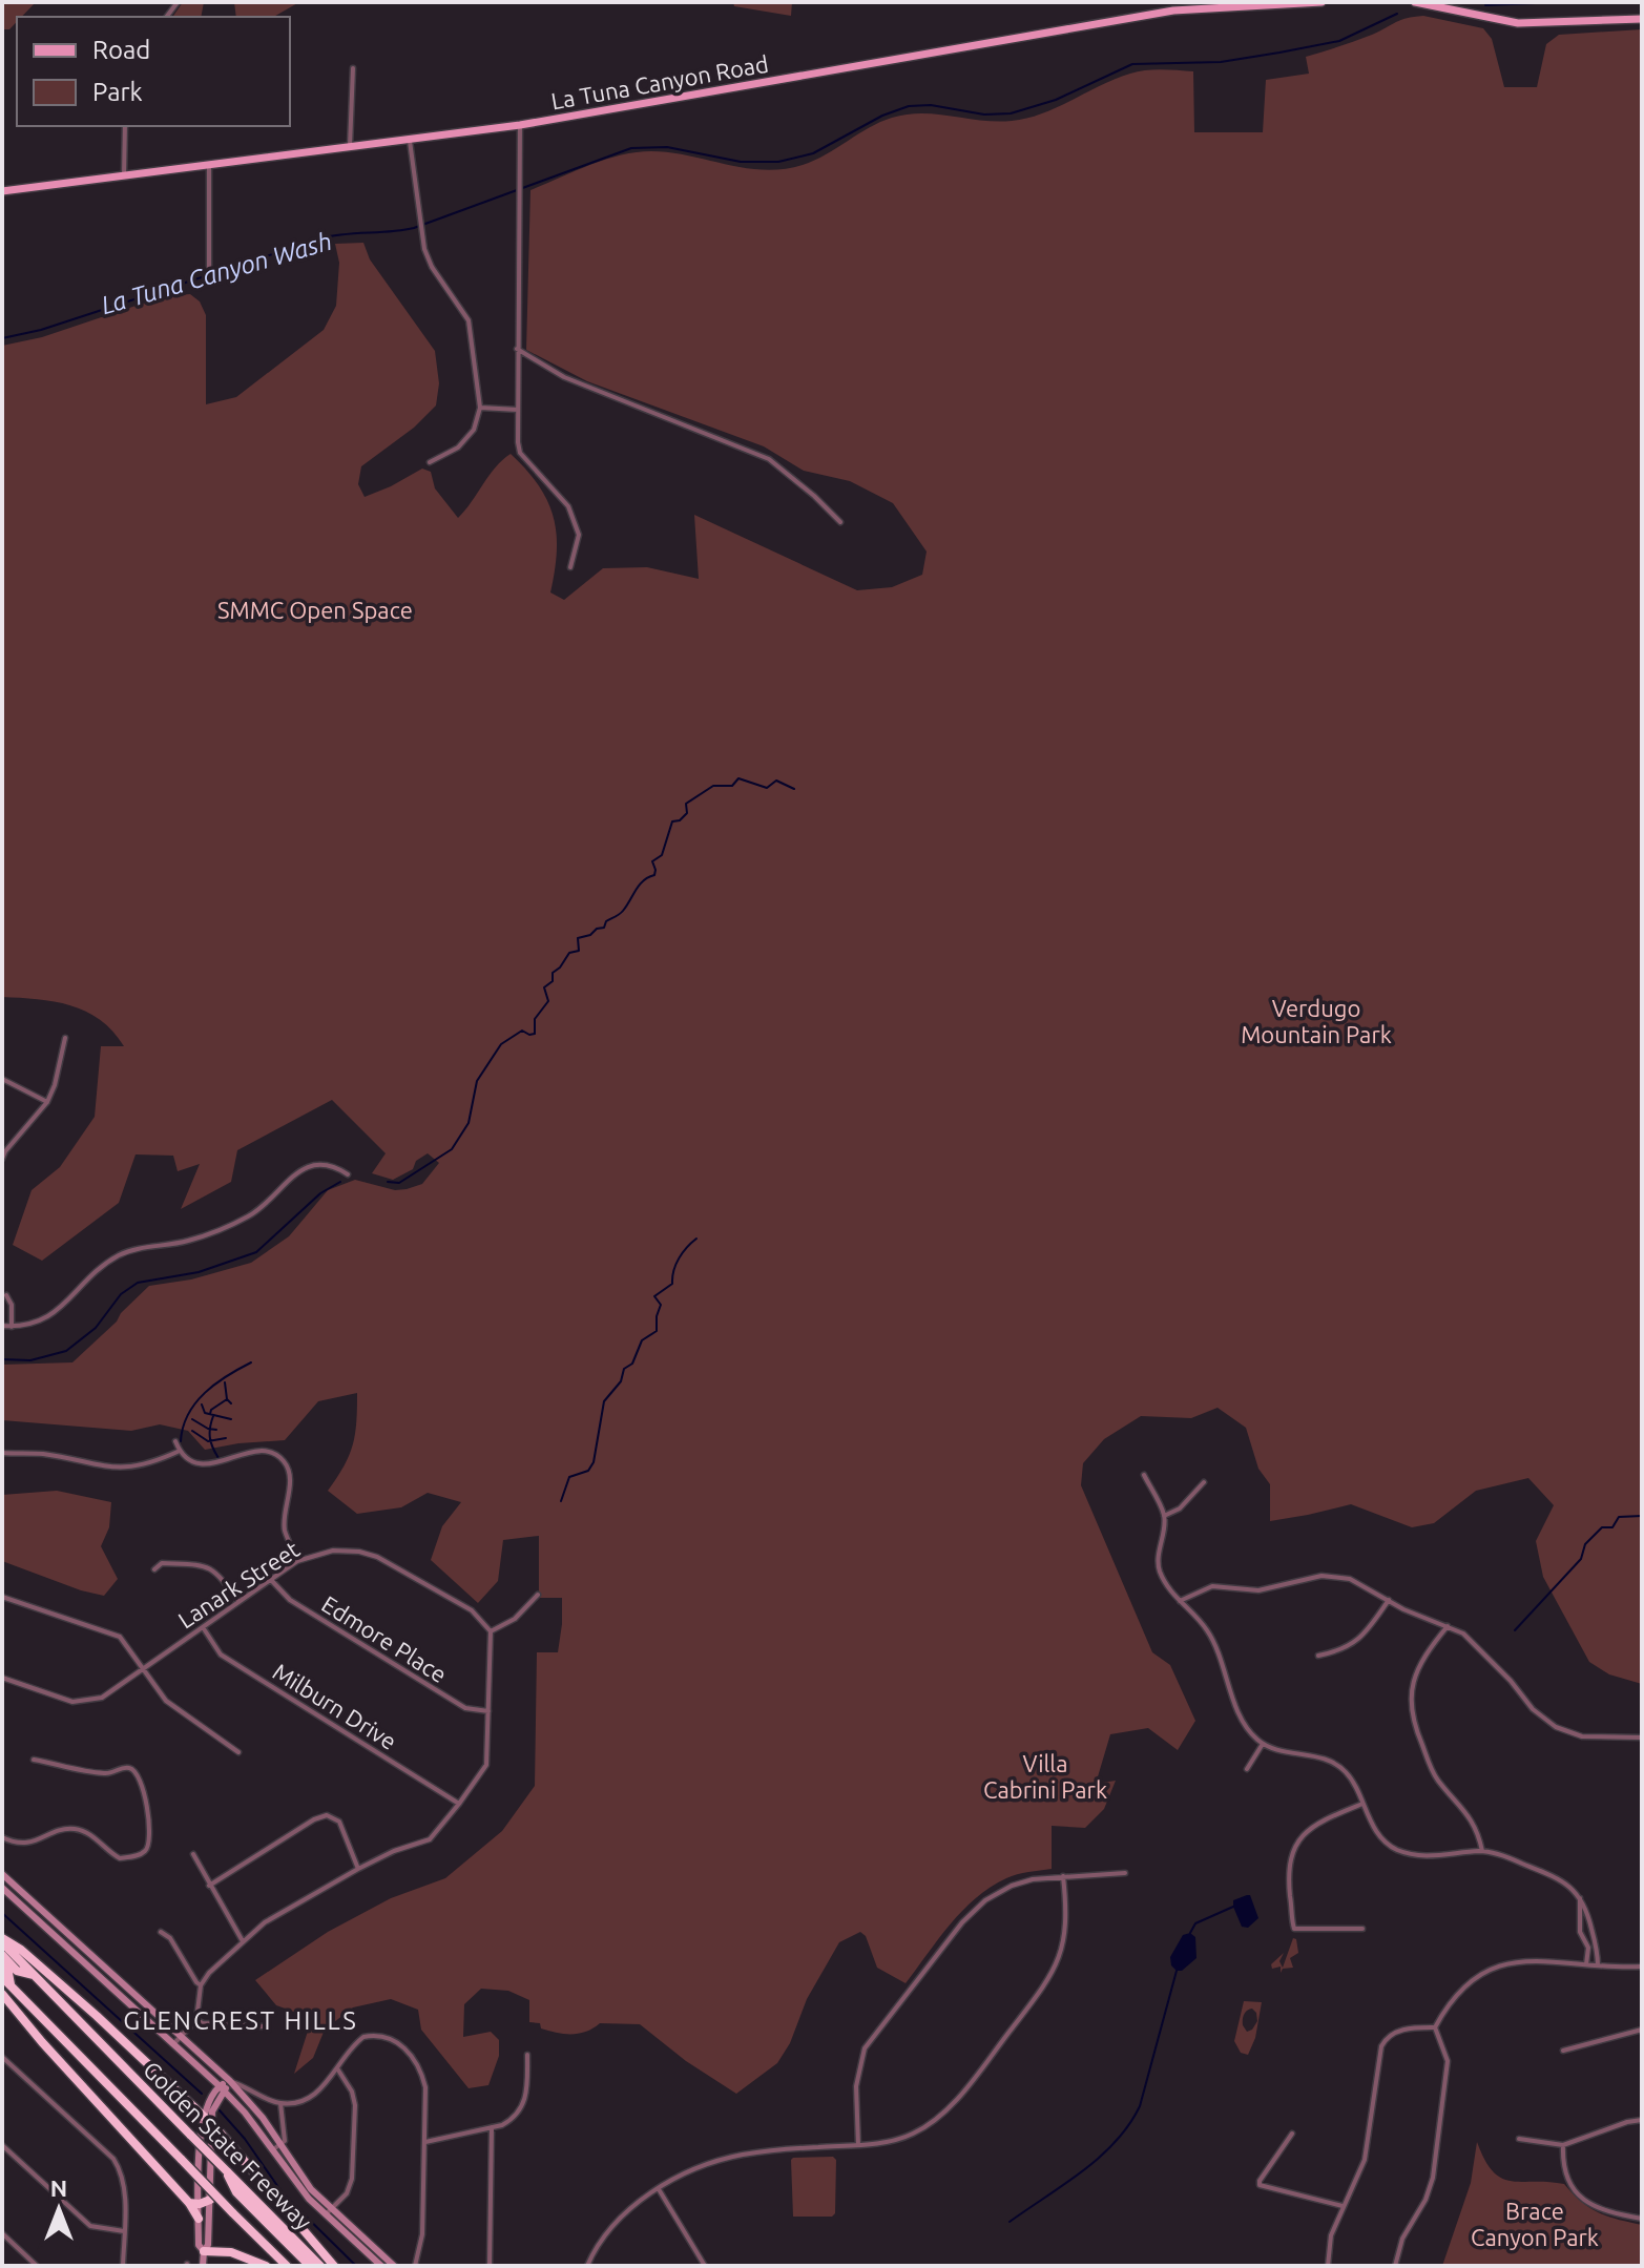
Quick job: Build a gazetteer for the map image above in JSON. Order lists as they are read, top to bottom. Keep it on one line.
{"streets":{"highway":["Golden State Freeway"],"main road":["La Tuna Canyon Road"],"street":["Lanark Street","Edmore Place","Milburn Drive"]},"crossings":[["Lanark Street","Edmore Place"],["Lanark Street","Milburn Drive"]],"districts":["GLENCREST HILLS"],"water":["La Tuna Canyon Wash"],"parks":["SMMC Open Space","Verdugo Mountain Park","Villa Cabrini Park","Brace Canyon Park"],"legend":["Road","Park"],"north":"top"}
